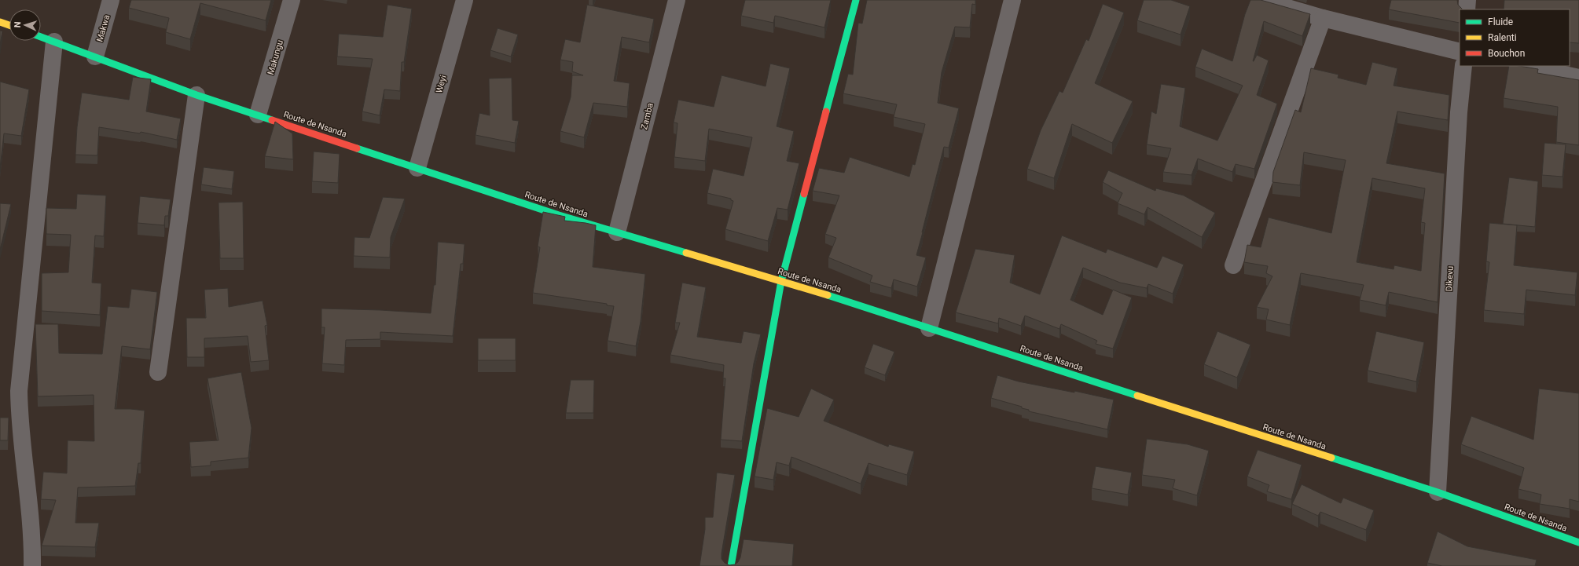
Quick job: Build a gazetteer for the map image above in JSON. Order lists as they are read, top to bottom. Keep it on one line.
{"streets":{"street":["Makwa","Makungu","Weyi","Zamba","Route de Nsanda","Dikevu"]},"crossings":[["Makwa","Route de Nsanda"],["Makungu","Route de Nsanda"],["Weyi","Route de Nsanda"],["Zamba","Route de Nsanda"],["Route de Nsanda","Dikevu"]],"legend":["Fluide","Ralenti","Bouchon"],"north":"left"}
